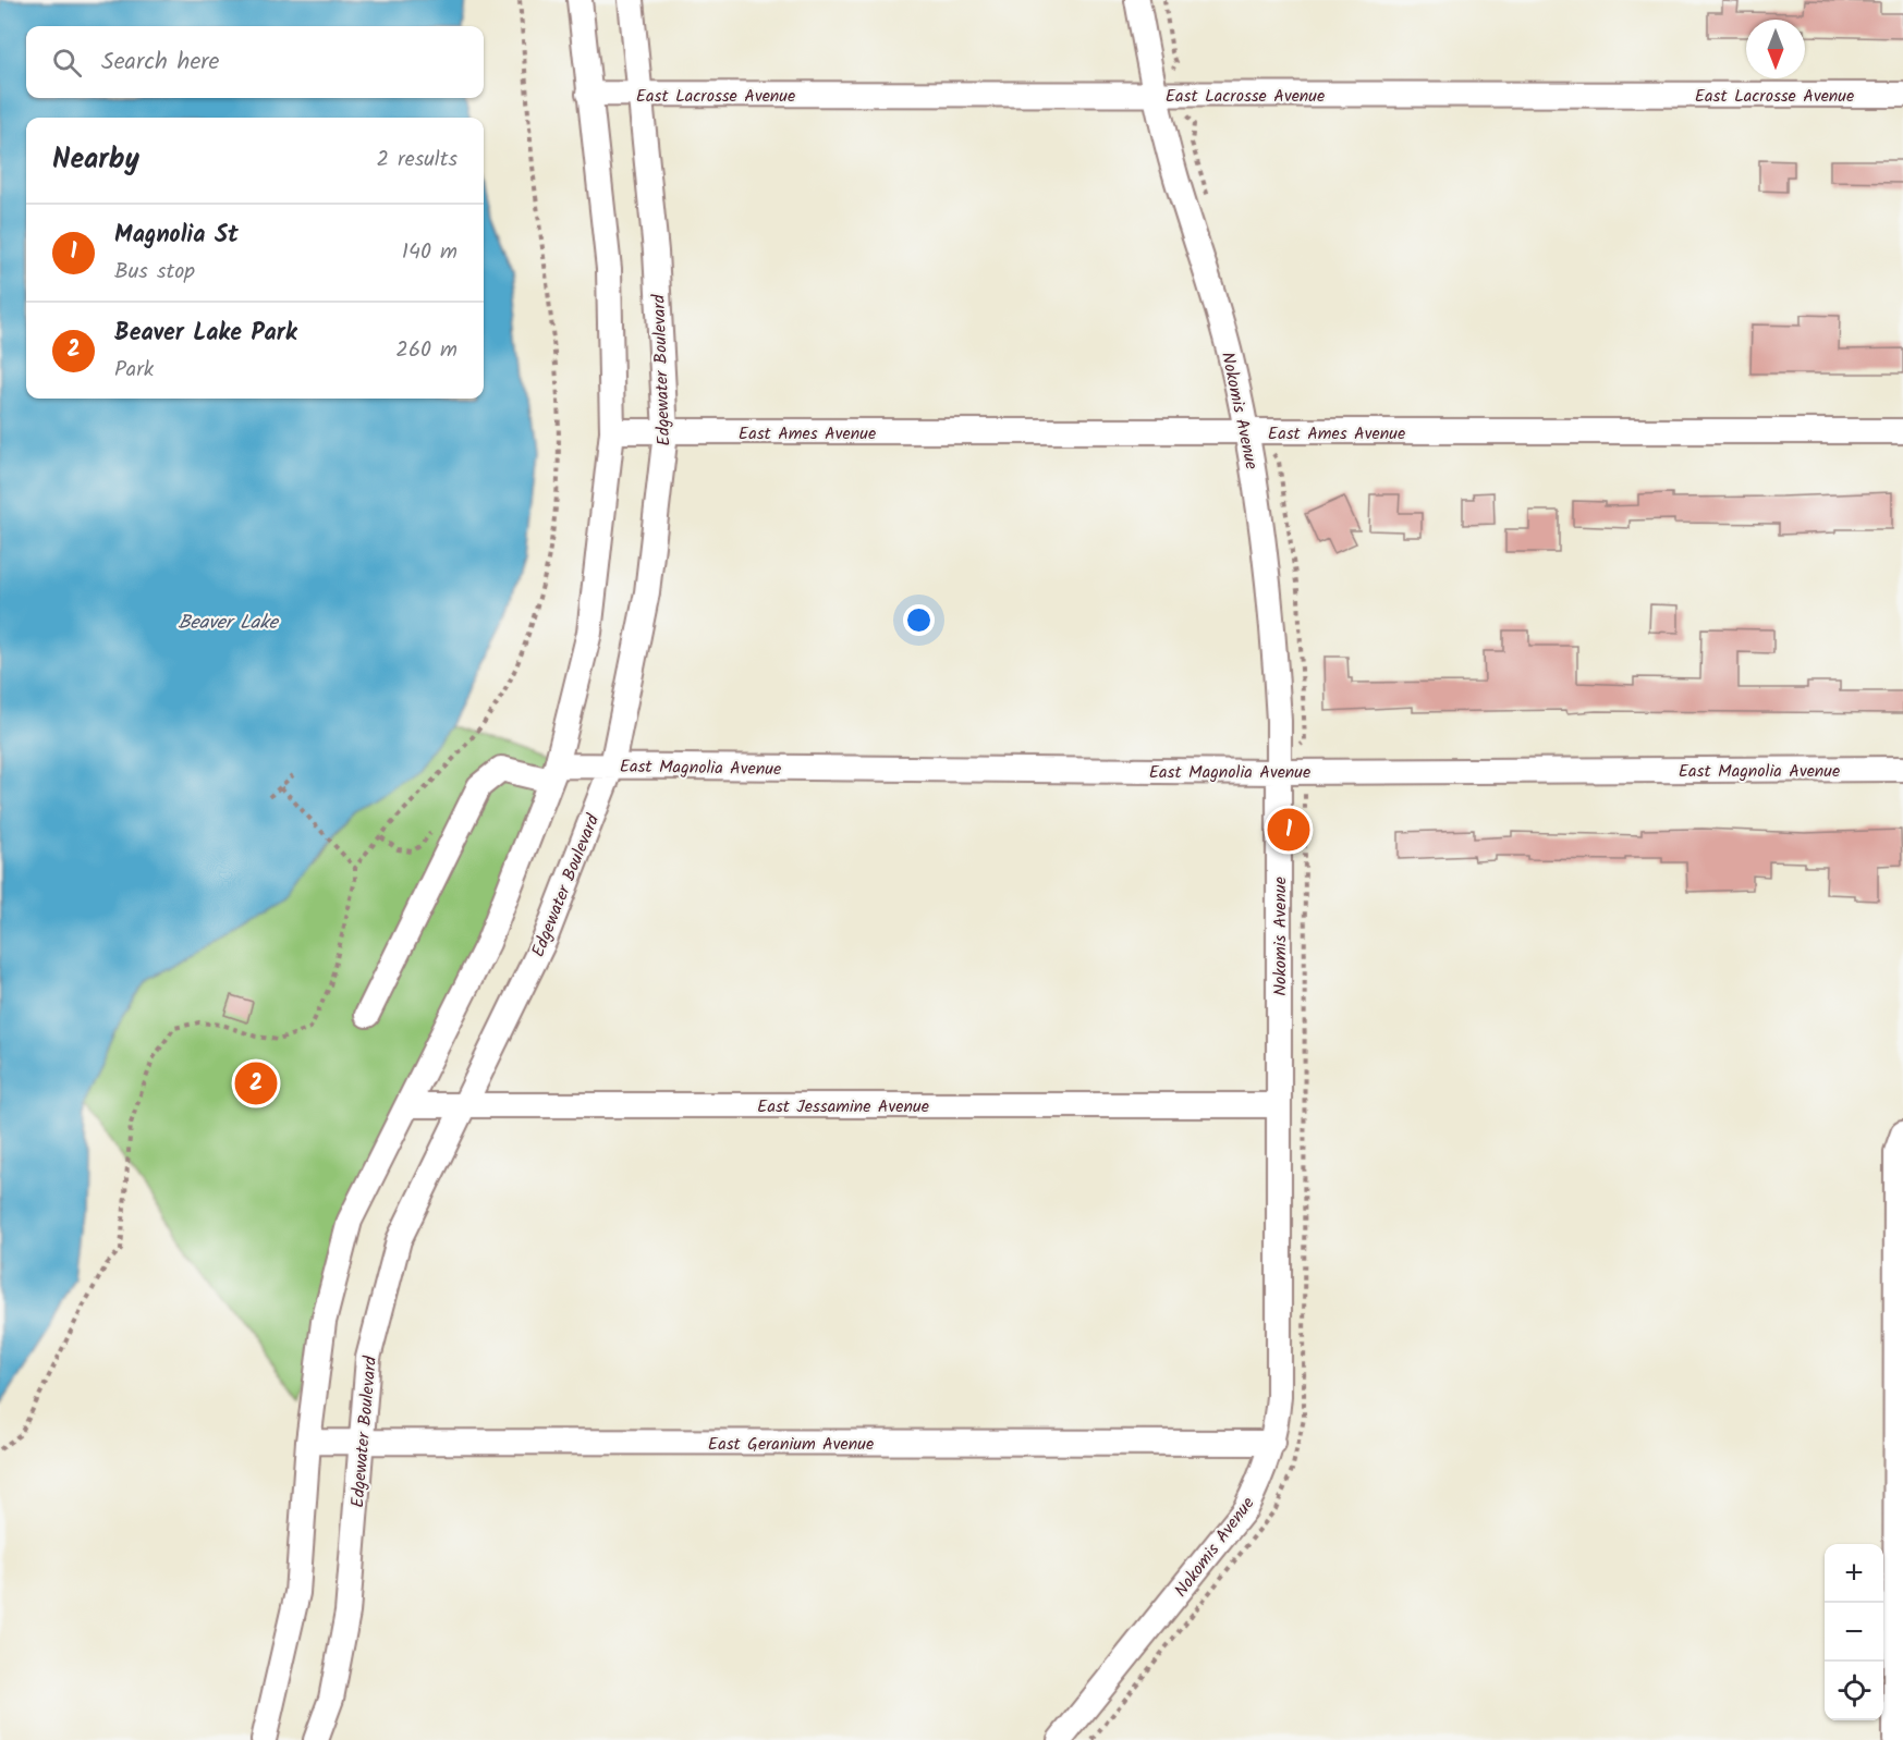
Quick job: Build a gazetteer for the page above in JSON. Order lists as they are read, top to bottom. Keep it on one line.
{"streets":{"street":["East Lacrosse Avenue","Edgewater Boulevard","Nokomis Avenue","East Ames Avenue","East Magnolia Avenue","East Jessamine Avenue","East Geranium Avenue"]},"crossings":[["East Lacrosse Avenue","Edgewater Boulevard"],["East Lacrosse Avenue","Nokomis Avenue"],["Edgewater Boulevard","East Ames Avenue"],["Edgewater Boulevard","East Magnolia Avenue"],["Edgewater Boulevard","East Jessamine Avenue"],["Edgewater Boulevard","East Geranium Avenue"],["Nokomis Avenue","East Ames Avenue"],["Nokomis Avenue","East Magnolia Avenue"],["Nokomis Avenue","East Jessamine Avenue"],["Nokomis Avenue","East Geranium Avenue"]],"water":["Beaver Lake"],"north":"bottom","page":{"search":"Search here","heading":["Nearby","2 results"],"list":[{"mark":"1","name":"Magnolia St","note":"Bus stop","value":"140 m"},{"mark":"2","name":"Beaver Lake Park","note":"Park","value":"260 m"}],"pins":["1","2"],"map_buttons":["+","−"]}}
